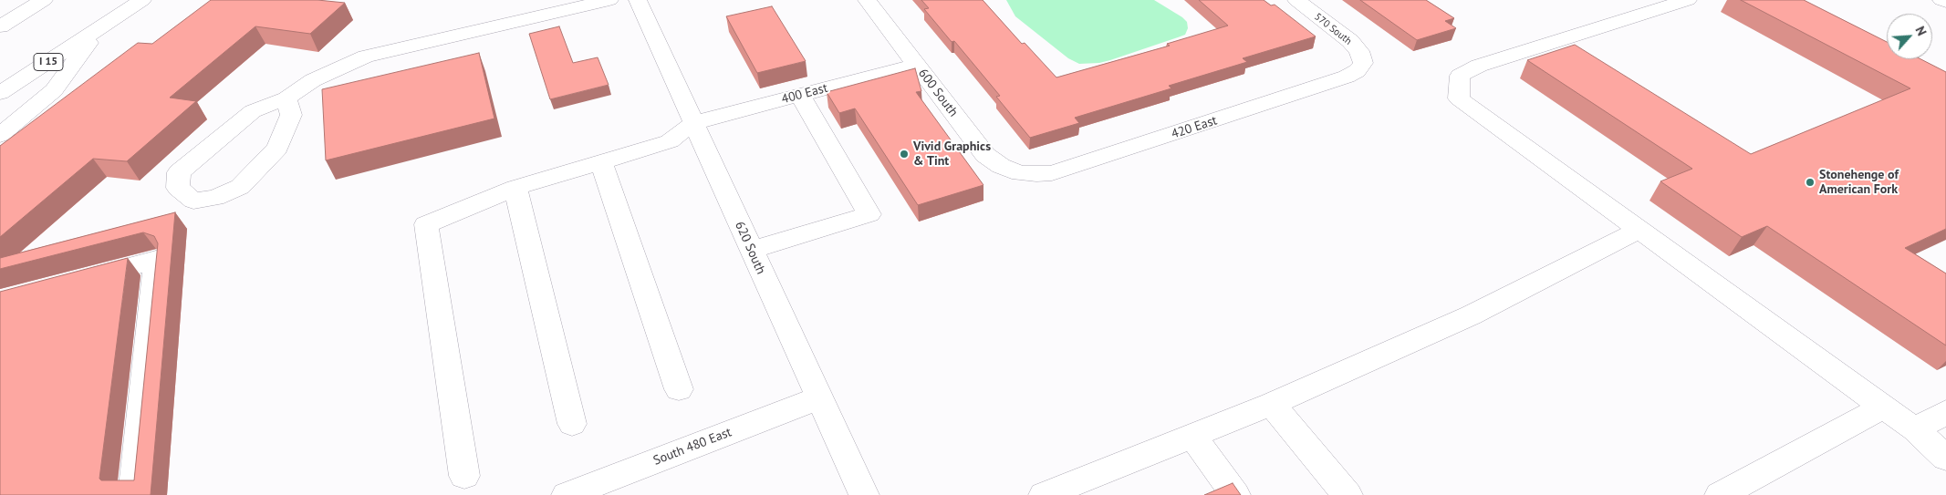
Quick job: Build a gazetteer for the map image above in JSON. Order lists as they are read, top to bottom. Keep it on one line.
{"streets":{"main road":["570 South","I 15","600 South","400 East","420 East","620 South","South 480 East"]},"crossings":[["570 South","420 East"],["600 South","400 East"],["600 South","420 East"],["400 East","620 South"],["620 South","South 480 East"]],"places":["Vivid Graphics & Tint","Stonehenge of American Fork"],"north":"top right"}
